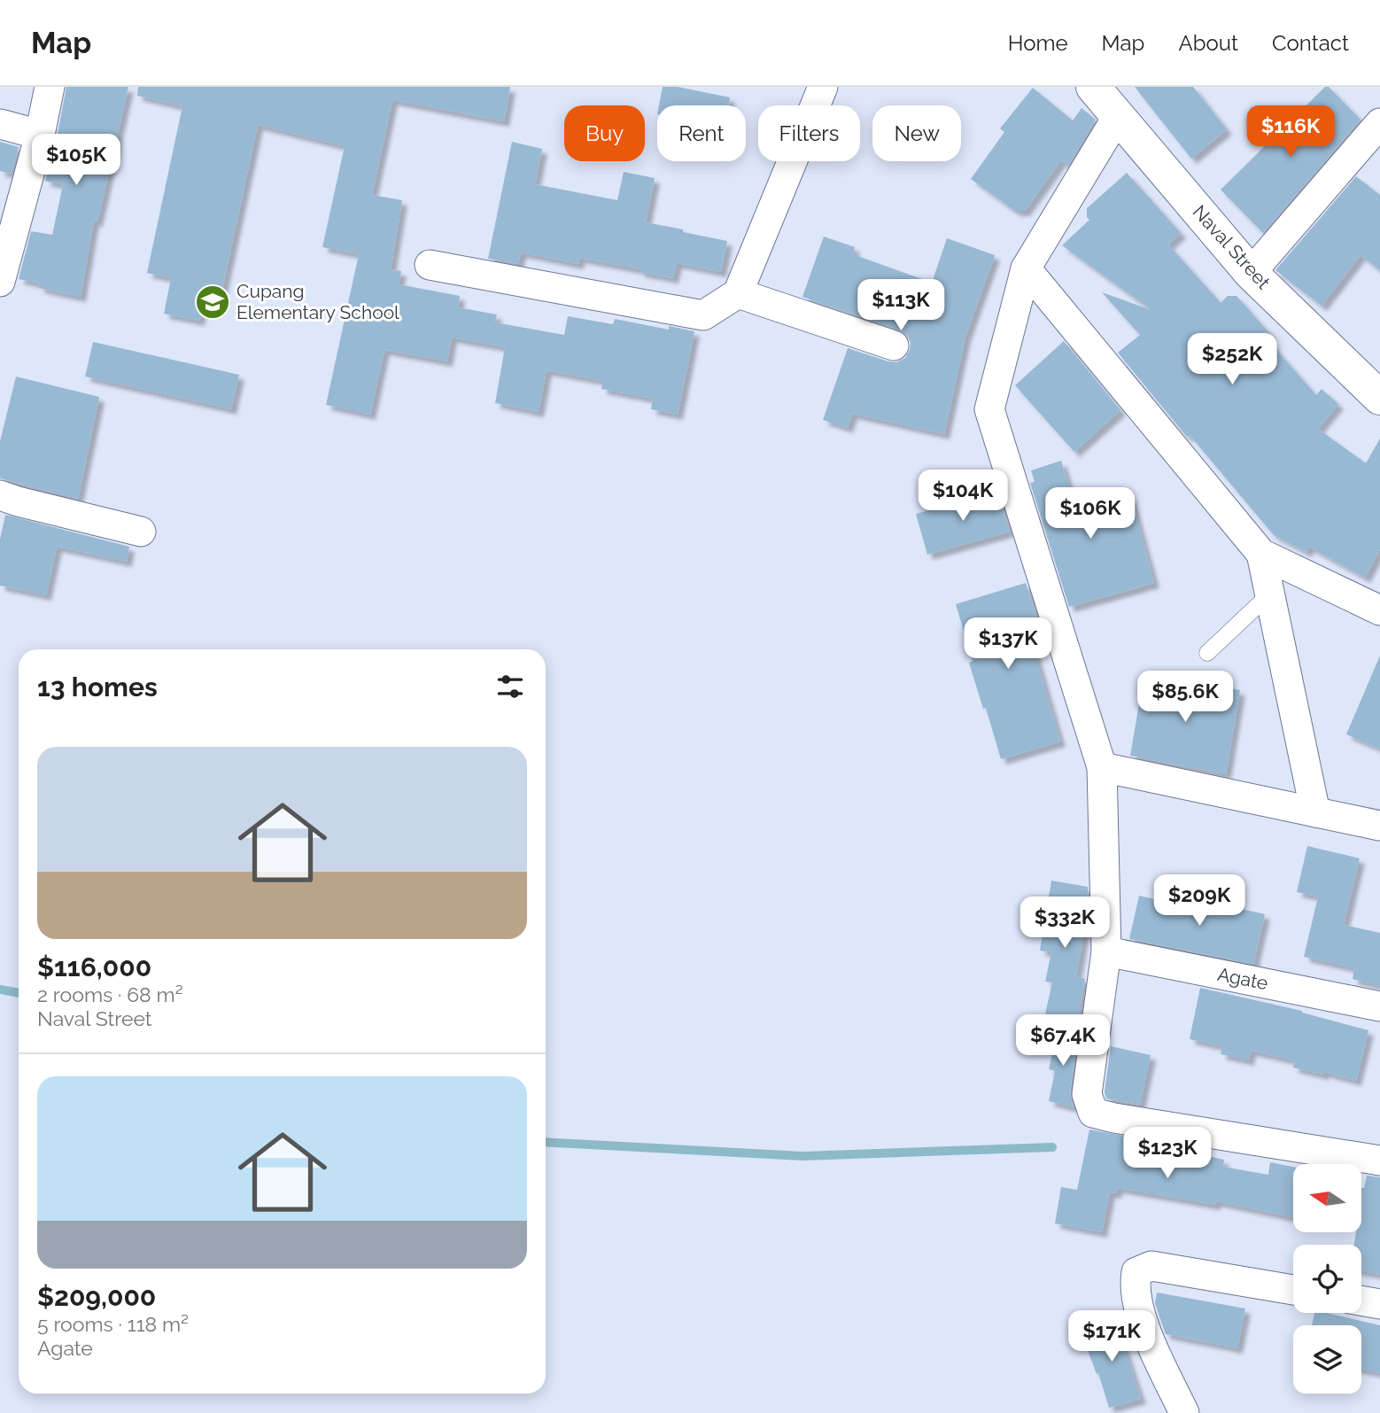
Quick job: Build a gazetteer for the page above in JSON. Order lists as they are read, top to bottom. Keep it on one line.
{"streets":{"street":["Naval Street","Agate"]},"places":{"school or university":["Cupang Elementary School"]},"north":"left","page":{"header":"Map","nav":["Home","Map","About","Contact"],"price":["$116K","$105K","$113K","$252K","$104K","$106K","$137K","$85.6K","$209K","$332K","$67.4K","$123K","$171K"],"chip":["Buy","Rent","Filters","New"],"heading":"13 homes","list":[{"name":"$116,000","note":"2 rooms · 68 m² · Naval Street"},{"name":"$209,000","note":"5 rooms · 118 m² · Agate"}]}}
